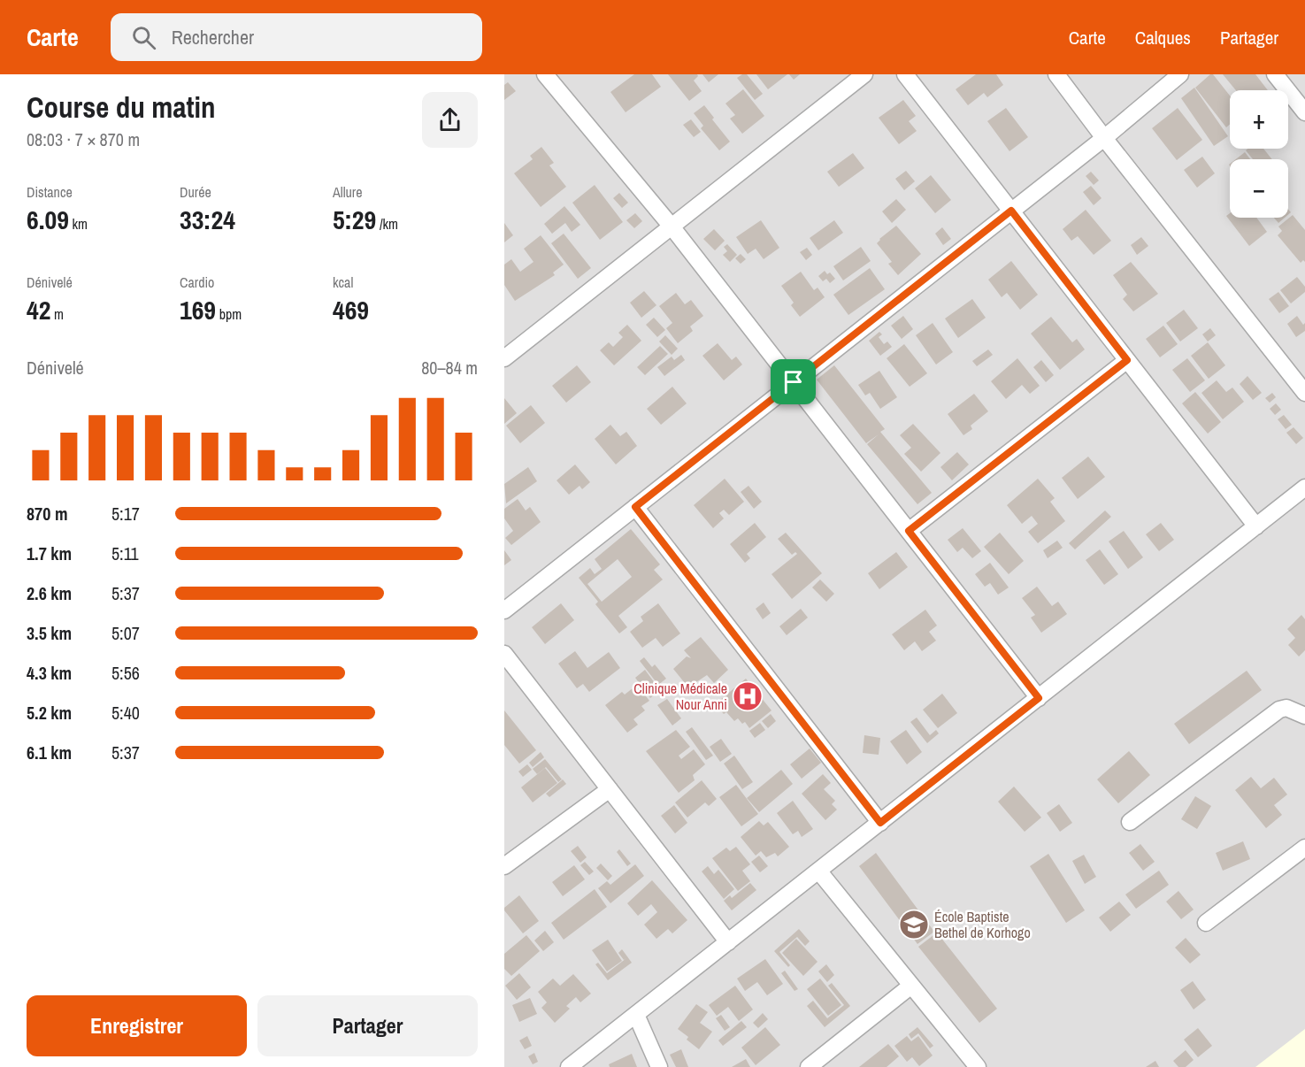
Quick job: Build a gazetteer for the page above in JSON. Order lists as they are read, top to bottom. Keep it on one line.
{"places":{"hospital":["Clinique Médicale Nour Anni"],"school or university":["École Baptiste Bethel de Korhogo"]},"page":{"header":"Carte","search":"Rechercher","nav":["Carte","Calques","Partager"],"heading":["Course du matin","08:03 · 7 × 870 m"],"map_buttons":["+","−"],"stats":[["Distance","6.09 km"],["Durée","33:24"],["Allure","5:29 /km"],["Dénivelé","42 m"],["Cardio","169 bpm"],["kcal","469"]],"chart":["Dénivelé","80–84 m"],"list":[{"name":"870 m","note":"5:17"},{"name":"1.7 km","note":"5:11"},{"name":"2.6 km","note":"5:37"},{"name":"3.5 km","note":"5:07"},{"name":"4.3 km","note":"5:56"},{"name":"5.2 km","note":"5:40"},{"name":"6.1 km","note":"5:37"}],"buttons":["Enregistrer","Partager"]}}
